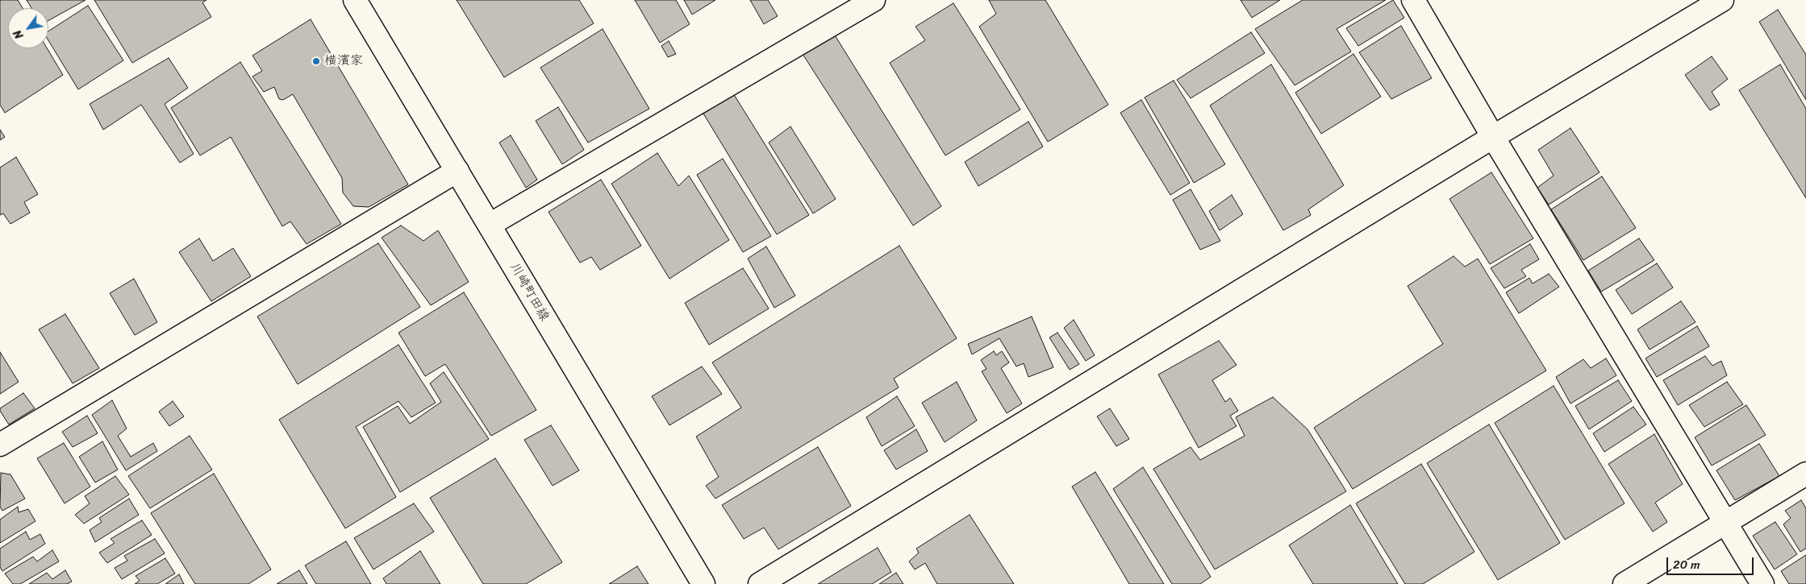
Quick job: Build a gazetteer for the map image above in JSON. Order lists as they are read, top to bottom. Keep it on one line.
{"streets":{"street":["川崎町田線"]},"places":["横濱家"],"scale_bar":"20 m","north":"bottom left"}
